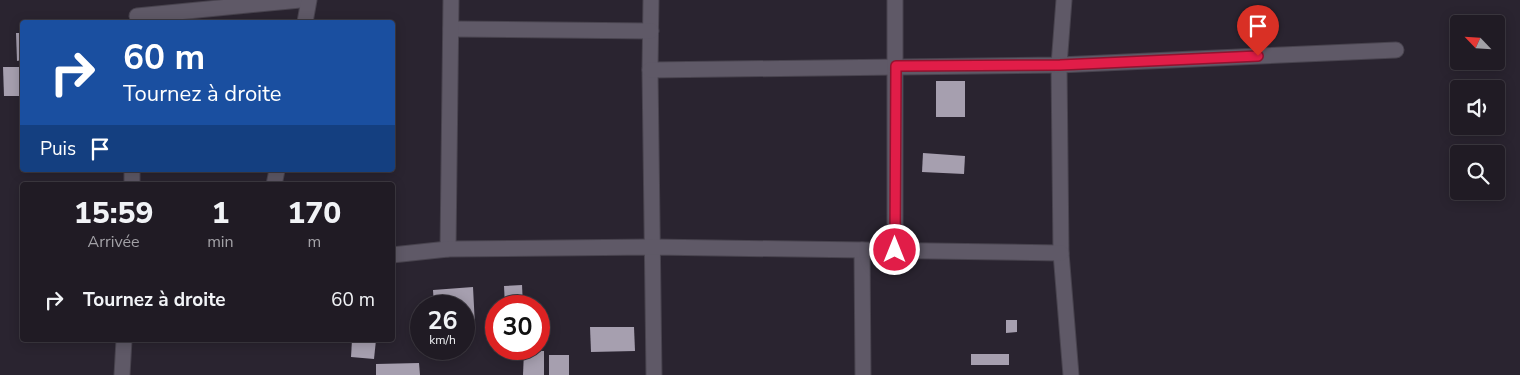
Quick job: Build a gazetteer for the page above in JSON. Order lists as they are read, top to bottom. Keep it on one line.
{"north":"top left","page":{"turn":["60 m","Tournez à droite"],"then":"Puis","eta":["15:59","Arrivée","1","min","170","m"],"list":[{"name":"Tournez à droite","value":"60 m"}],"speed":"26 km/h","limit":"30"}}
